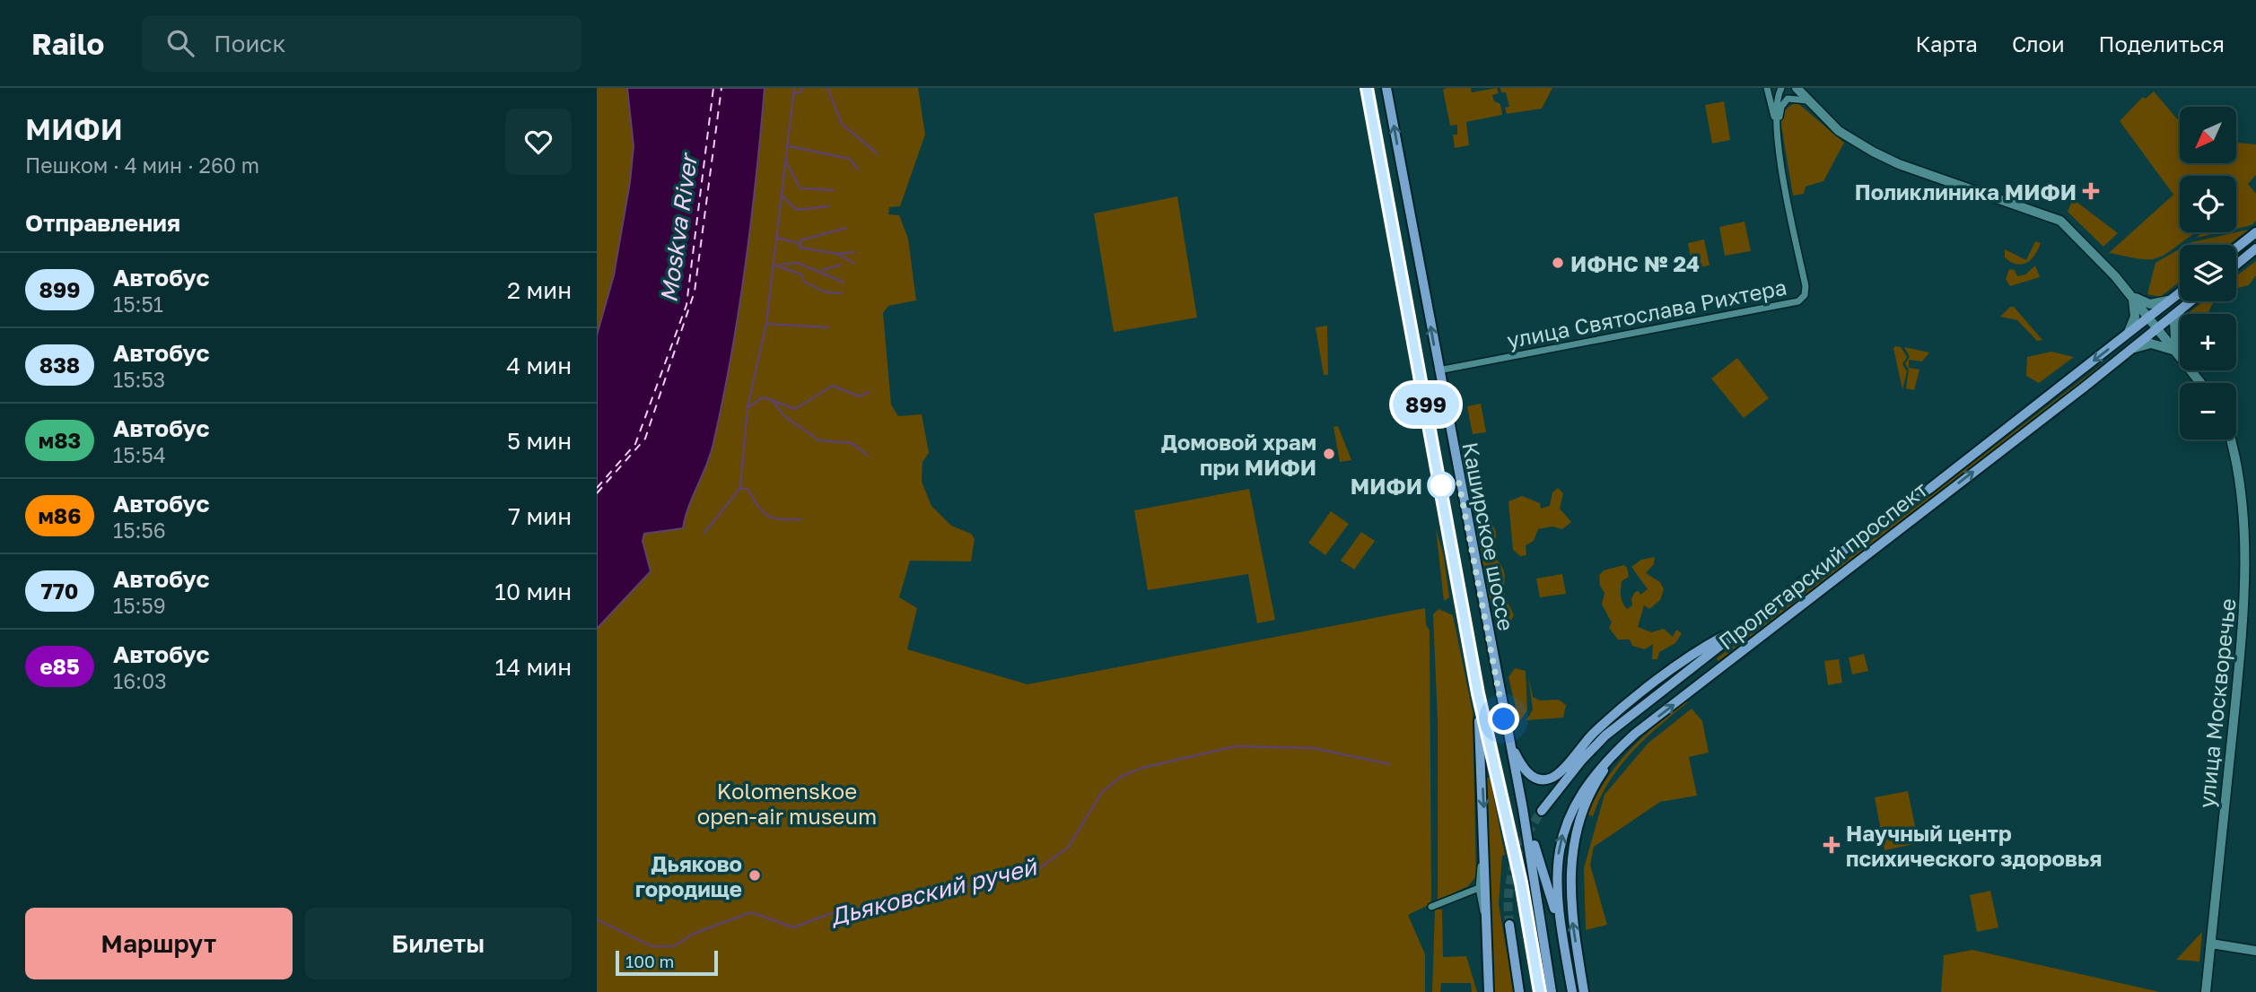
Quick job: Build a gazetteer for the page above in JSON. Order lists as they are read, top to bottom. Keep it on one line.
{"streets":{"main road":["Каширское шоссе","Пролетарский проспект","улица Москворечье"],"street":["улица Святослава Рихтера"]},"crossings":[["улица Святослава Рихтера","Каширское шоссе"]],"water":["Moskva River","Дьяковский ручей"],"parks":["Kolomenskoe open-air museum"],"places":{"health":["Поликлиника МИФИ","Научный центр психического здоровья"],"other":["ИФНС № 24","Домовой храм при МИФИ","МИФИ","Дьяково городище"]},"lines":["bus line 899"],"scale_bar":"100 m","north":"bottom left","page":{"header":"Railo","search":"Поиск","nav":["Карта","Слои","Поделиться"],"heading":[["МИФИ","Пешком · 4 мин · 260 m"],"Отправления"],"on_map":"899","map_buttons":["+","−"],"list":[{"mark":"899","name":"Автобус","note":"15:51","value":"2 мин"},{"mark":"838","name":"Автобус","note":"15:53","value":"4 мин"},{"mark":"м83","name":"Автобус","note":"15:54","value":"5 мин"},{"mark":"м86","name":"Автобус","note":"15:56","value":"7 мин"},{"mark":"770","name":"Автобус","note":"15:59","value":"10 мин"},{"mark":"е85","name":"Автобус","note":"16:03","value":"14 мин"}],"buttons":["Маршрут","Билеты"],"scale":"100 m"}}
